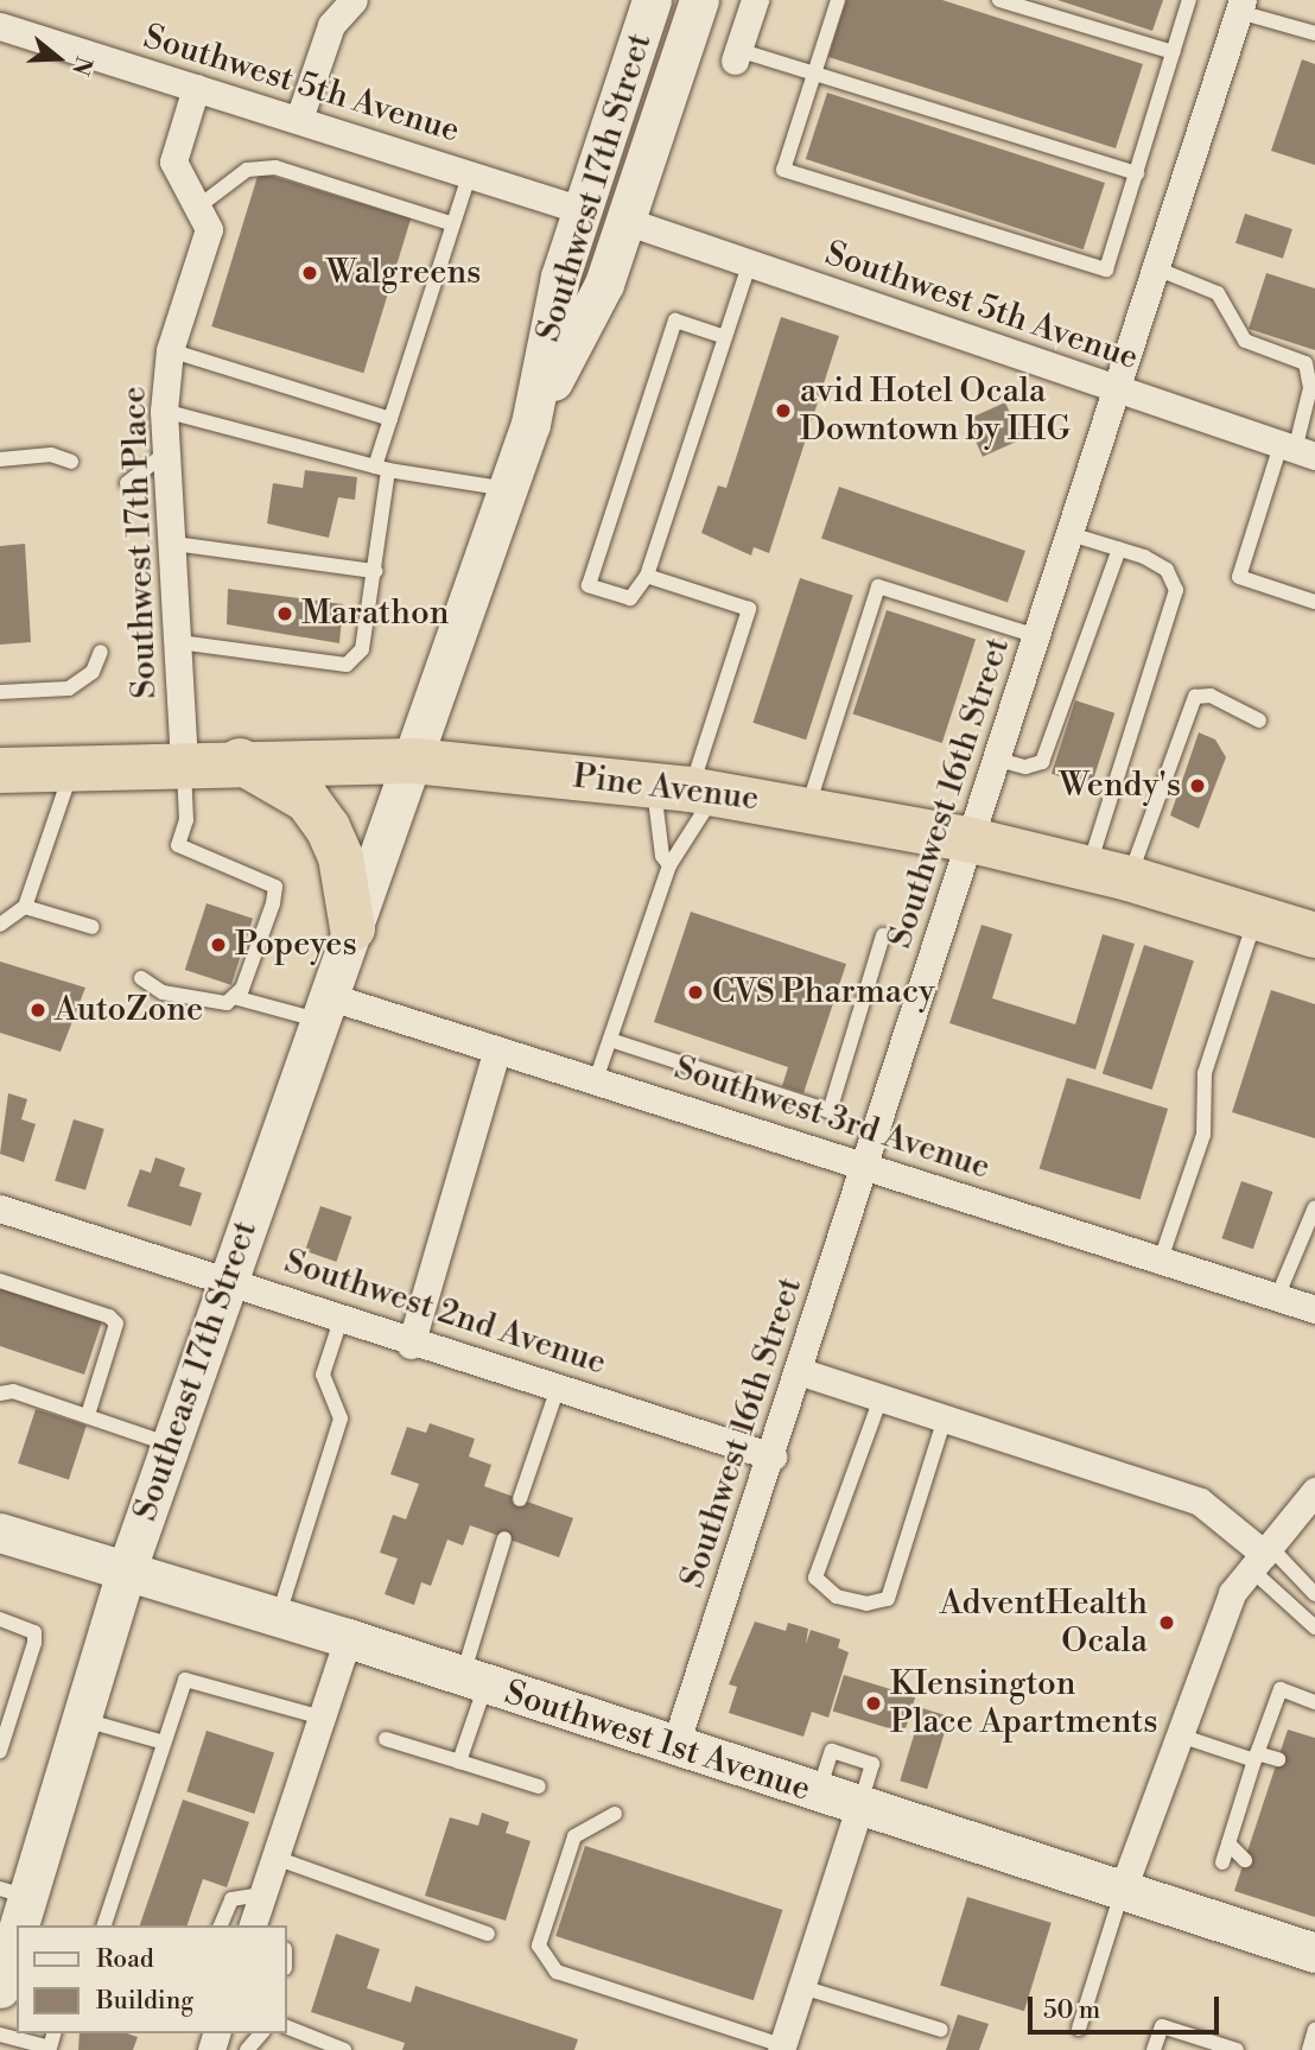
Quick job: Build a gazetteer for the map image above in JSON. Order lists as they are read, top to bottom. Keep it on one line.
{"streets":{"highway":["Pine Avenue"],"main road":["Southwest 17th Street","Southeast 17th Street","Southwest 1st Avenue"],"street":["Southwest 5th Avenue","Southwest 17th Place","Southwest 16th Street","Southwest 3rd Avenue","Southwest 2nd Avenue"]},"crossings":[["Southwest 5th Avenue","Southwest 17th Street"],["Southwest 5th Avenue","Southwest 17th Place"],["Southwest 5th Avenue","Southwest 16th Street"],["Southwest 17th Street","Pine Avenue"],["Southwest 17th Street","Southeast 17th Street"],["Southwest 17th Place","Pine Avenue"],["Pine Avenue","Southwest 16th Street"],["Pine Avenue","Southeast 17th Street"],["Southwest 16th Street","Southwest 3rd Avenue"],["Southwest 16th Street","Southwest 2nd Avenue"],["Southwest 16th Street","Southwest 1st Avenue"],["Southwest 3rd Avenue","Southeast 17th Street"],["Southwest 2nd Avenue","Southeast 17th Street"],["Southeast 17th Street","Southwest 1st Avenue"]],"places":["Walgreens","avid Hotel Ocala Downtown by IHG","Marathon","Wendy's","Popeyes","CVS Pharmacy","AutoZone","AdventHealth Ocala","KIensington Place Apartments"],"legend":["Road","Building"],"scale_bar":"50 m","north":"right"}
